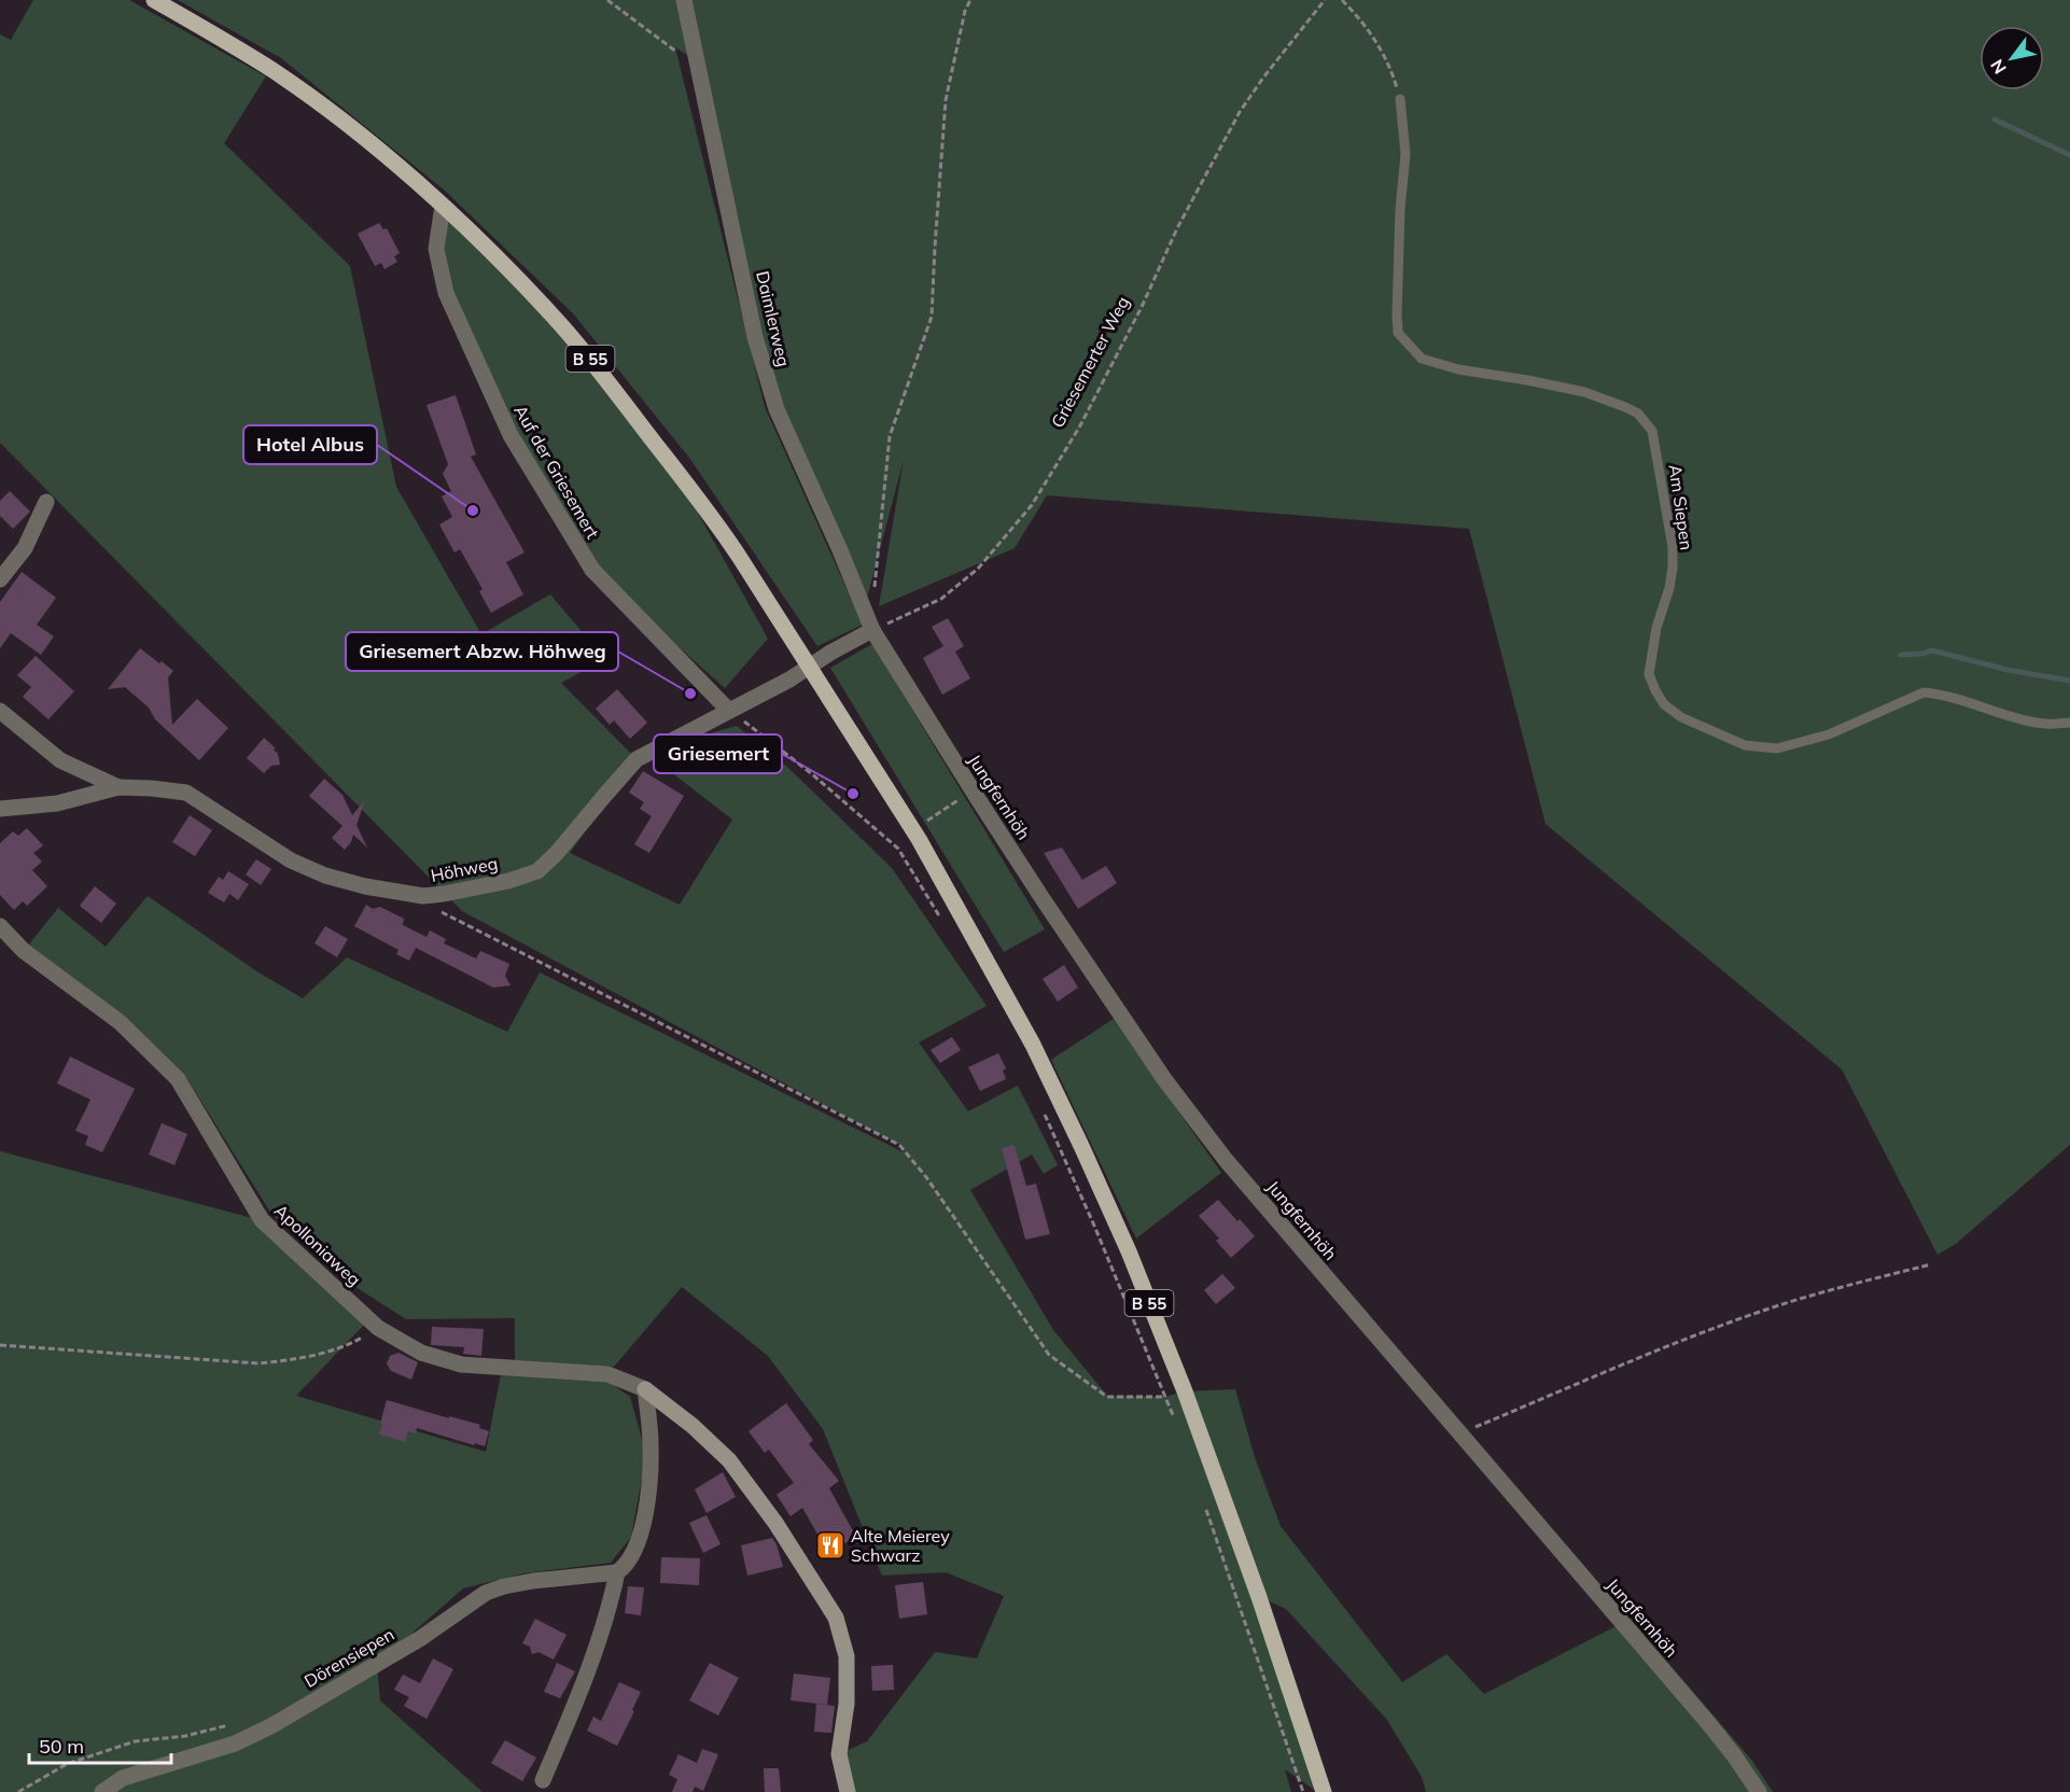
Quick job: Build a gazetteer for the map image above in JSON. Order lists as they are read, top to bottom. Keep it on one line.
{"streets":{"main road":["B 55"],"street":["Daimlerweg","Auf der Griesemert","Jungfernhöh","Höhweg","Apolloniaweg","Dörensiepen"],"lane":["Am Siepen"],"path":["Griesemerter Weg"]},"crossings":[["Daimlerweg","Griesemerter Weg"],["Daimlerweg","Jungfernhöh"],["B 55","Auf der Griesemert"],["B 55","Höhweg"],["Griesemerter Weg","Jungfernhöh"],["Auf der Griesemert","Höhweg"]],"places":{"other":["Hotel Albus","Griesemert Abzw. Höhweg","Griesemert"],"restaurant":["Alte Meierey Schwarz"]},"scale_bar":"50 m","north":"bottom left"}
